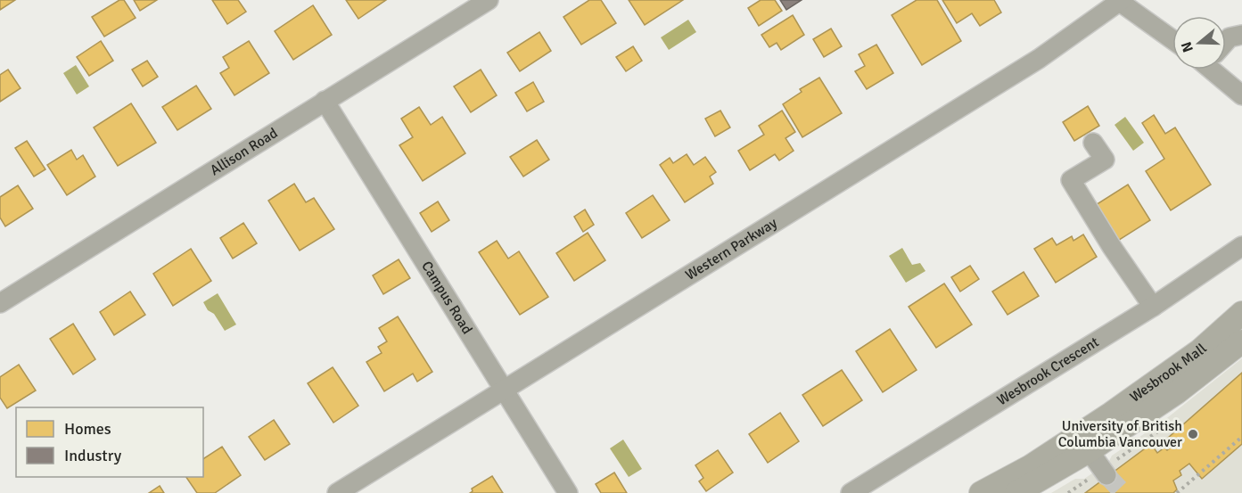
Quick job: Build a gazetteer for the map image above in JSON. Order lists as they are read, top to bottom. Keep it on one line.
{"streets":{"main road":["Wesbrook Mall"],"street":["Allison Road","Western Parkway","Campus Road","Wesbrook Crescent"]},"crossings":[["Allison Road","Campus Road"],["Western Parkway","Campus Road"]],"places":["University of British Columbia Vancouver"],"legend":["Homes","Industry"],"north":"left"}
